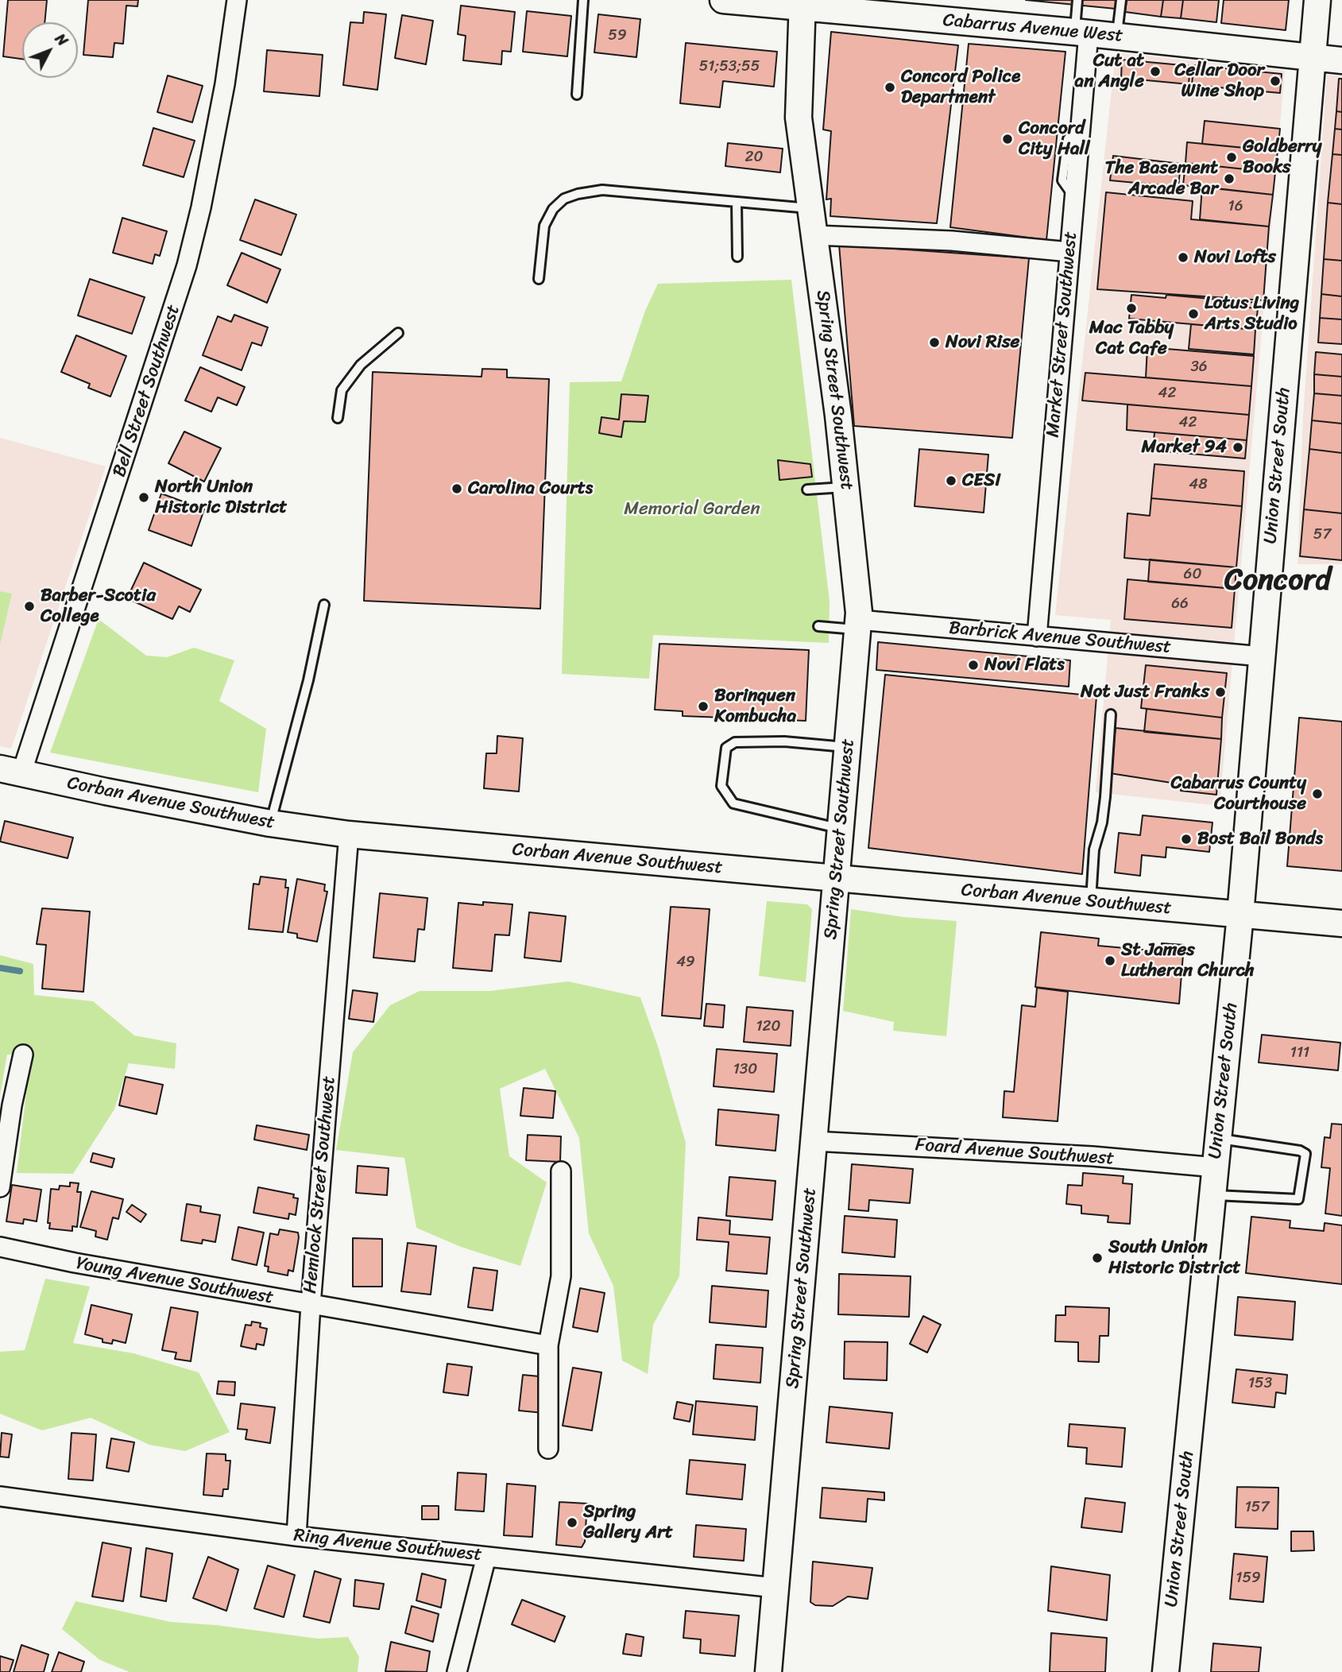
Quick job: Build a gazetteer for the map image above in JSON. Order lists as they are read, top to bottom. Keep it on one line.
{"streets":{"street":["Cabarrus Avenue West","Market Street Southwest","Spring Street Southwest","Bell Street Southwest","Union Street South","Barbrick Avenue Southwest","Corban Avenue Southwest","Foard Avenue Southwest","Hemlock Street Southwest","Young Avenue Southwest","Ring Avenue Southwest"]},"crossings":[["Cabarrus Avenue West","Market Street Southwest"],["Cabarrus Avenue West","Spring Street Southwest"],["Cabarrus Avenue West","Union Street South"],["Market Street Southwest","Barbrick Avenue Southwest"],["Spring Street Southwest","Barbrick Avenue Southwest"],["Spring Street Southwest","Corban Avenue Southwest"],["Spring Street Southwest","Foard Avenue Southwest"],["Spring Street Southwest","Ring Avenue Southwest"],["Bell Street Southwest","Corban Avenue Southwest"],["Union Street South","Barbrick Avenue Southwest"],["Union Street South","Corban Avenue Southwest"],["Union Street South","Foard Avenue Southwest"],["Corban Avenue Southwest","Hemlock Street Southwest"],["Hemlock Street Southwest","Young Avenue Southwest"],["Hemlock Street Southwest","Ring Avenue Southwest"]],"districts":["Concord"],"parks":["Memorial Garden"],"places":["Cut at an Angle","Cellar Door Wine Shop","Concord Police Department","Concord City Hall","Goldberry Books","The Basement Arcade Bar","Novi Lofts","Mac Tabby Cat Cafe","Lotus Living Arts Studio","Novi Rise","Market 94","CESI","Carolina Courts","North Union Historic District","Barber-Scotia College","Novi Flats","Not Just Franks","Borinquen Kombucha","Cabarrus County Courthouse","Bost Bail Bonds","St James Lutheran Church","South Union Historic District","Spring Gallery Art"],"house_numbers":["59","51;53;55","20","16","36","42","42","48","57","60","66","49","120","111","130","153","157","159"],"north":"top right"}
